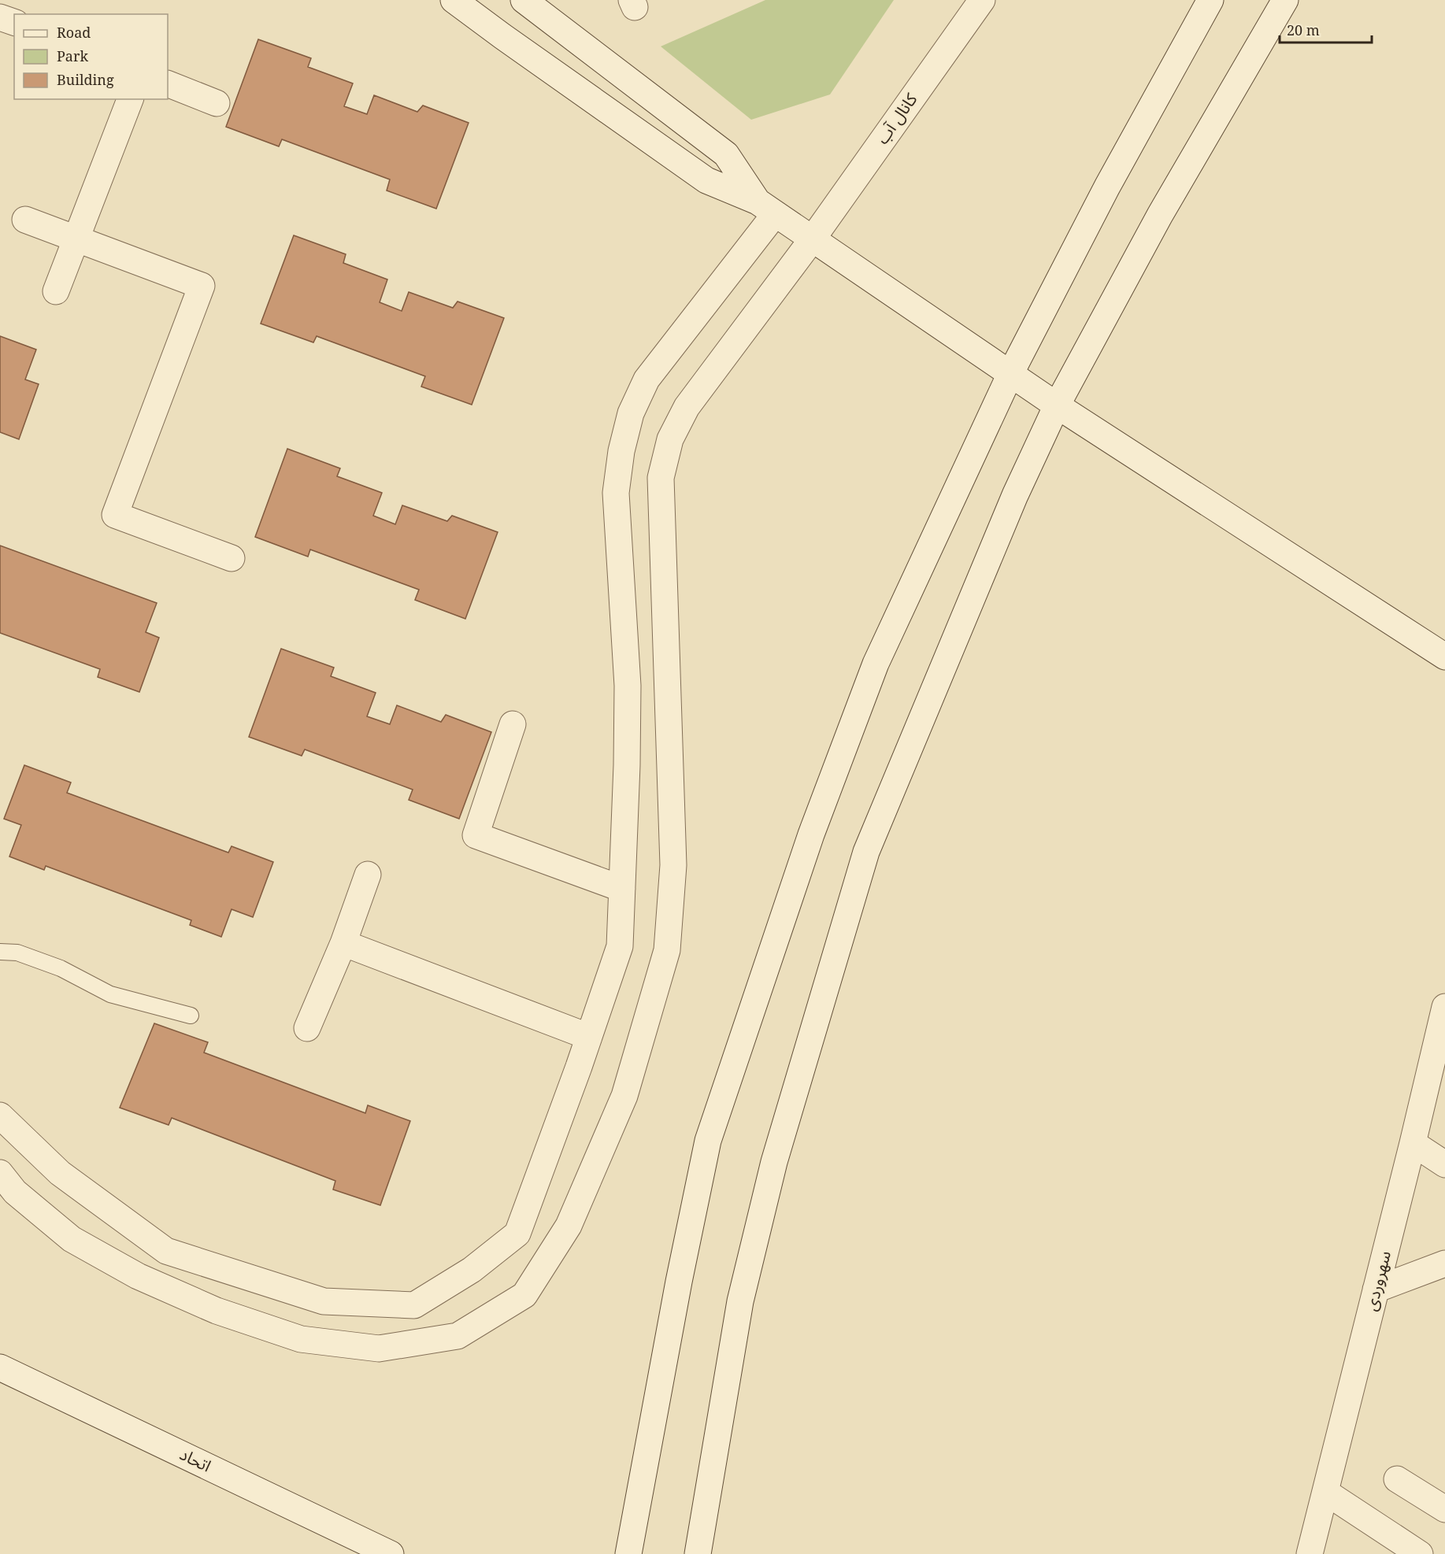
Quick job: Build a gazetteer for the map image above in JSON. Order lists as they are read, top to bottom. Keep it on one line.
{"streets":{"street":["کانال آب","سهروردی","اتحاد"]},"legend":["Road","Park","Building"],"scale_bar":"20 m"}
